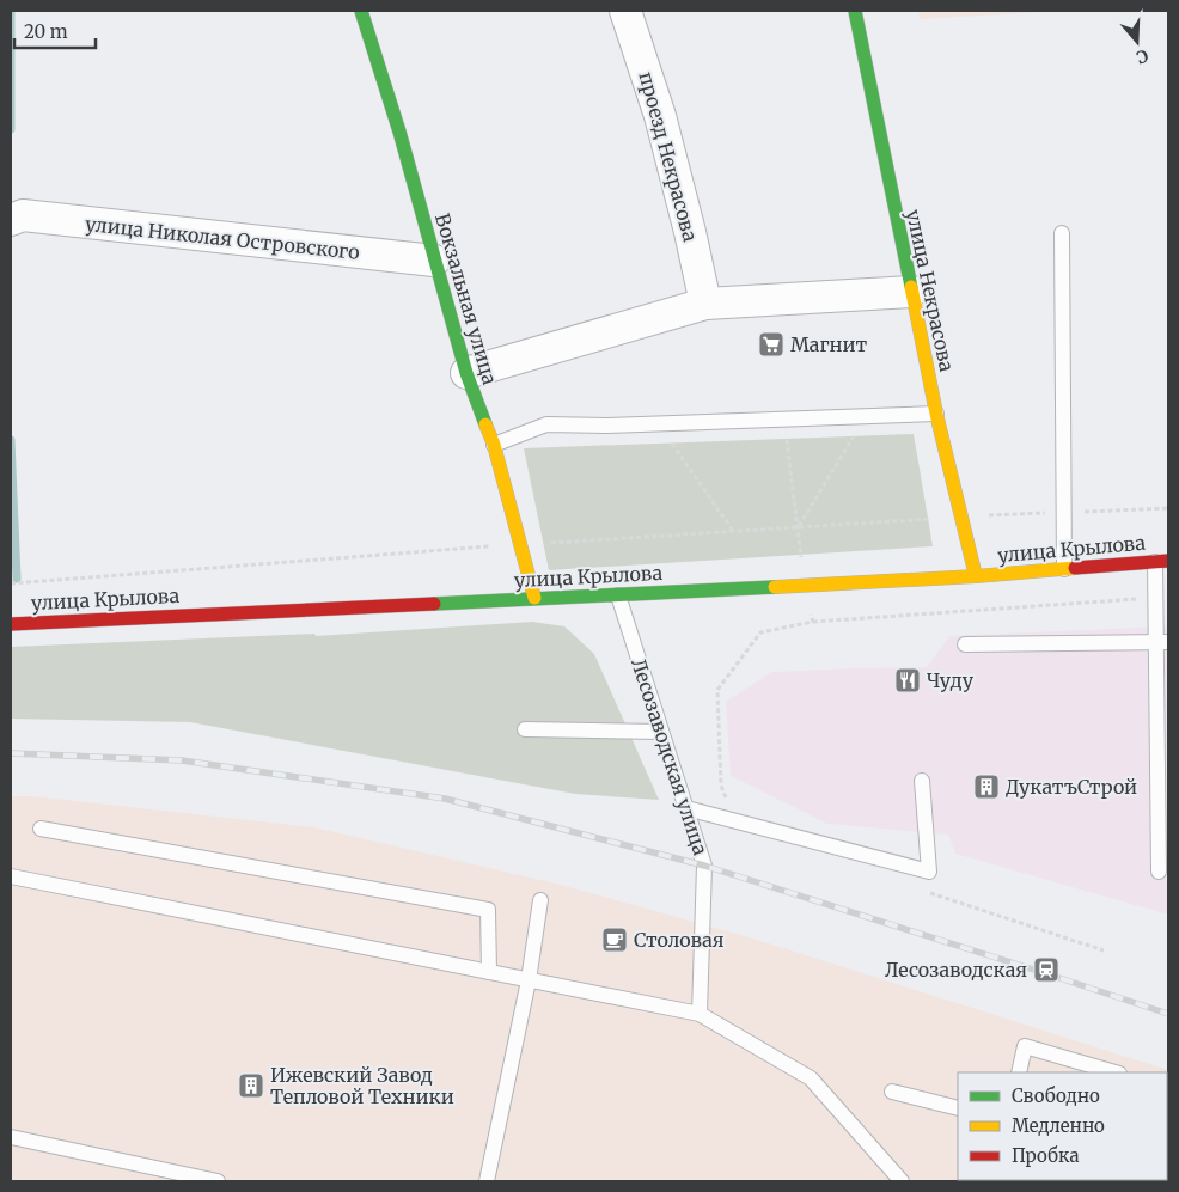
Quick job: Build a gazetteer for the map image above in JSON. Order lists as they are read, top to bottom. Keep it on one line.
{"streets":{"street":["проезд Некрасова","улица Николая Островского","улица Некрасова","Вокзальная улица","улица Крылова"],"lane":["Лесозаводская улица"]},"crossings":[["улица Николая Островского","Вокзальная улица"],["улица Некрасова","улица Крылова"],["Вокзальная улица","улица Крылова"],["улица Крылова","Лесозаводская улица"]],"places":{"supermarket":["Магнит"],"restaurant":["Чуду"],"building":["ДукатъСтрой","Ижевский Завод Тепловой Техники"],"cafe":["Столовая"],"station":["Лесозаводская"]},"legend":["Свободно","Медленно","Пробка"],"scale_bar":"20 m","north":"bottom"}
